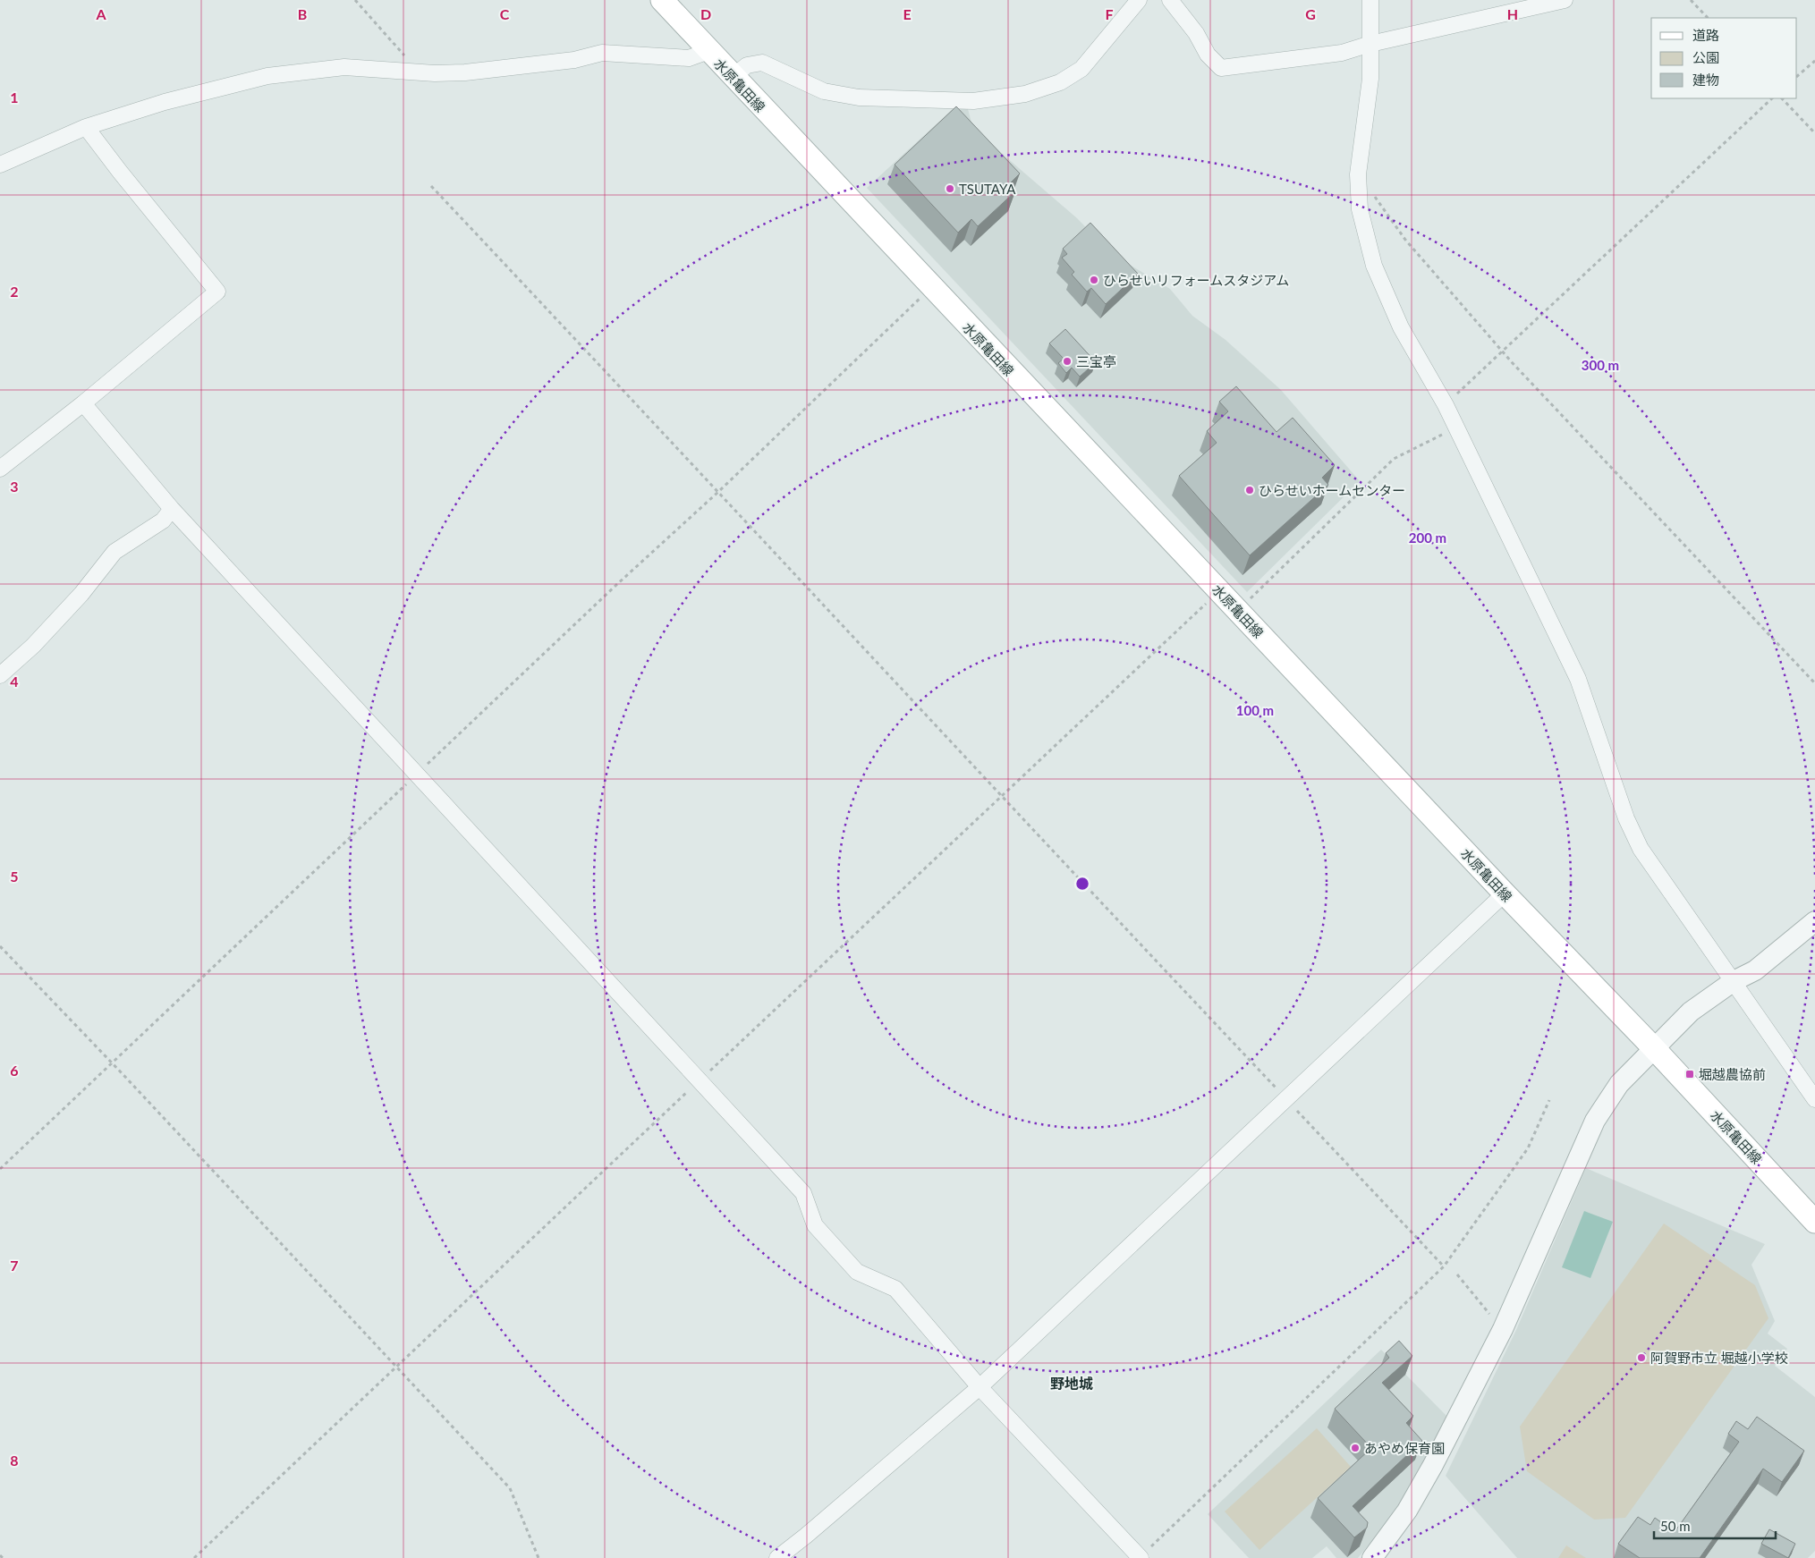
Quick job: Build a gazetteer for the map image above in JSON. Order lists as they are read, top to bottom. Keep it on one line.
{"streets":{"main road":["水原亀田線"]},"districts":["野地城"],"places":{"other":["TSUTAYA","ひらせいリフォームスタジアム","三宝亭","ひらせいホームセンター","阿賀野市立 堀越小学校","あやめ保育園"],"transit":["堀越農協前"]},"legend":["道路","公園","建物"],"scale_bar":"50 m","grid":{"columns":["A","B","C","D","E","F","G","H"],"rows":["1","2","3","4","5","6","7","8"]},"rings":["300 m","200 m","100 m"]}
